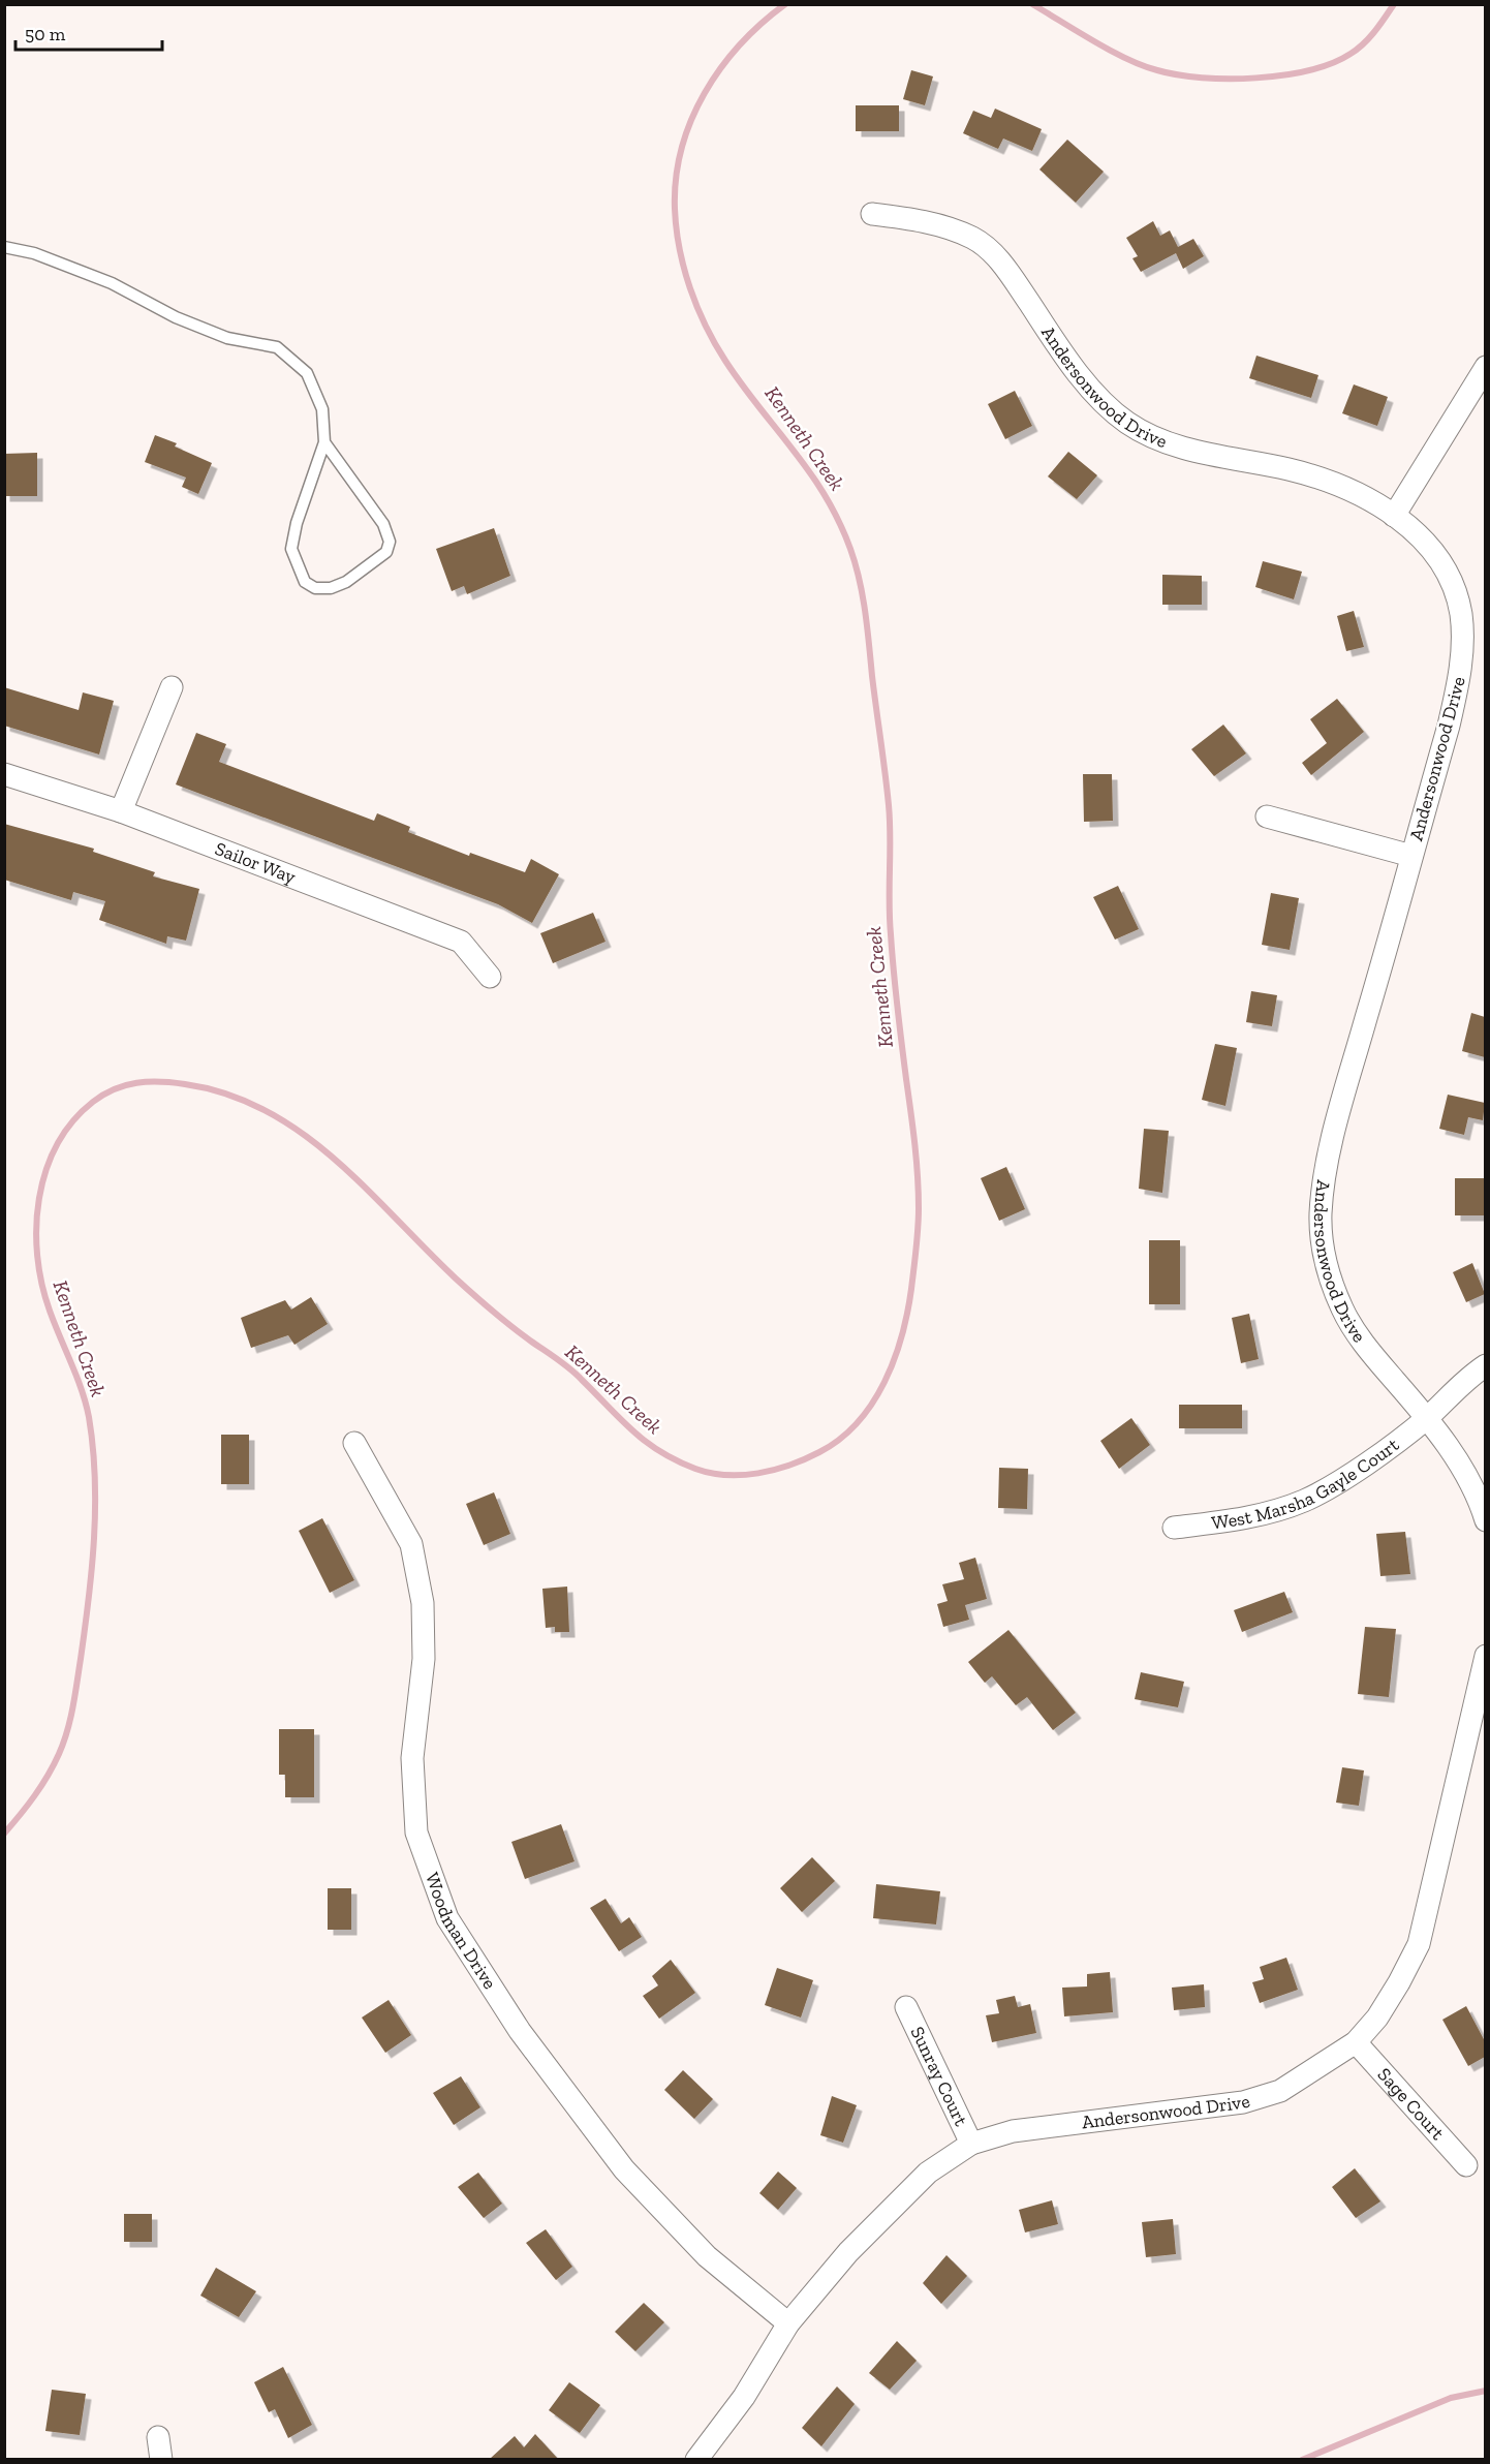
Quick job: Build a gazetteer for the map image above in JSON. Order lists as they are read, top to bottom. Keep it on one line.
{"streets":{"street":["Andersonwood Drive","Sailor Way","West Marsha Gayle Court","Woodman Drive","Sunray Court","Sage Court"]},"crossings":[["Andersonwood Drive","West Marsha Gayle Court"],["Andersonwood Drive","Woodman Drive"],["Andersonwood Drive","Sunray Court"],["Andersonwood Drive","Sage Court"]],"water":["Kenneth Creek"],"scale_bar":"50 m"}
